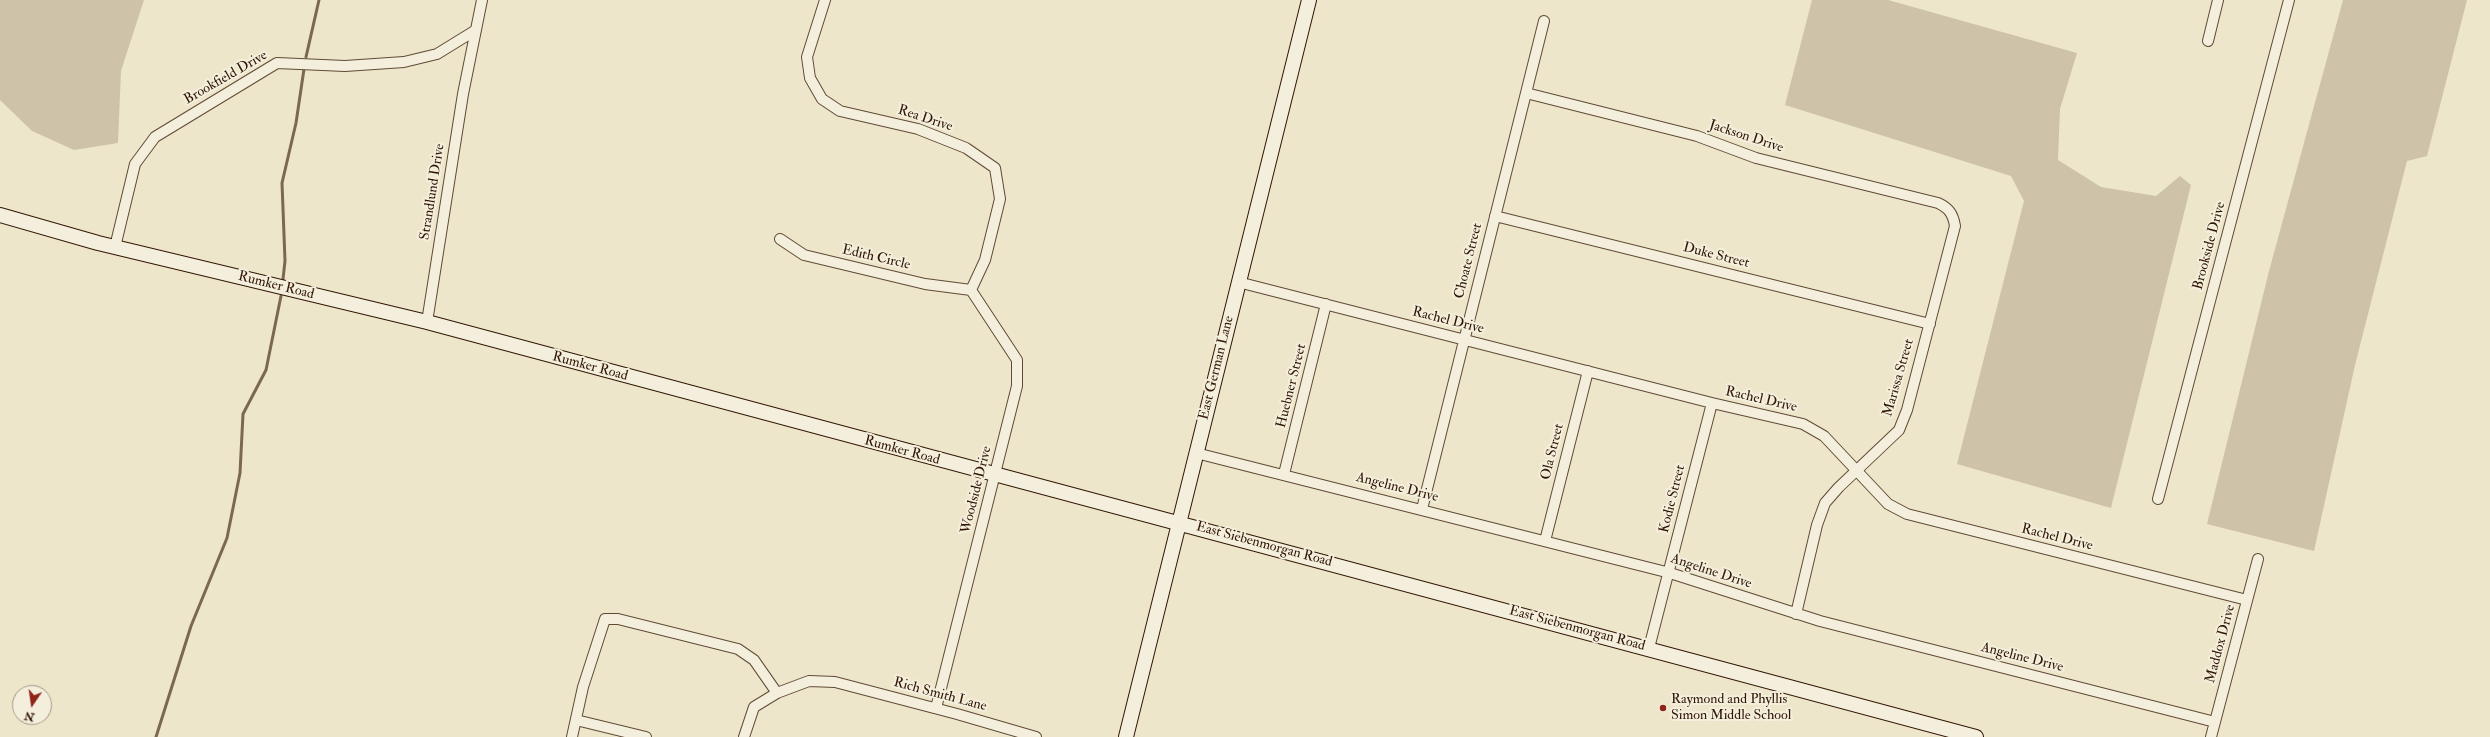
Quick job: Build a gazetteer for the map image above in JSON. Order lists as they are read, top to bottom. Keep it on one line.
{"streets":{"street":["Brookfield Drive","Rea Drive","Jackson Drive","Strandlund Drive","Brookside Drive","Duke Street","Edith Circle","Choate Street","Rumker Road","Rachel Drive","East German Lane","Marissa Street","Huebner Street","Ola Street","Angeline Drive","Woodside Drive","Kodie Street","East Siebenmorgan Road","Maddox Drive","Rich Smith Lane"]},"crossings":[["Brookfield Drive","Strandlund Drive"],["Brookfield Drive","Rumker Road"],["Rea Drive","Edith Circle"],["Rea Drive","Woodside Drive"],["Jackson Drive","Choate Street"],["Jackson Drive","Marissa Street"],["Strandlund Drive","Rumker Road"],["Duke Street","Choate Street"],["Duke Street","Marissa Street"],["Edith Circle","Woodside Drive"],["Choate Street","Rachel Drive"],["Choate Street","Angeline Drive"],["Rumker Road","East German Lane"],["Rumker Road","Woodside Drive"],["Rumker Road","East Siebenmorgan Road"],["Rachel Drive","East German Lane"],["Rachel Drive","Marissa Street"],["Rachel Drive","Huebner Street"],["Rachel Drive","Ola Street"],["Rachel Drive","Kodie Street"],["Rachel Drive","Maddox Drive"],["East German Lane","Angeline Drive"],["East German Lane","East Siebenmorgan Road"],["Marissa Street","Angeline Drive"],["Huebner Street","Angeline Drive"],["Ola Street","Angeline Drive"],["Angeline Drive","Kodie Street"],["Angeline Drive","Maddox Drive"],["Woodside Drive","Rich Smith Lane"],["Kodie Street","East Siebenmorgan Road"]],"places":["Raymond and Phyllis Simon Middle School"],"north":"bottom"}
